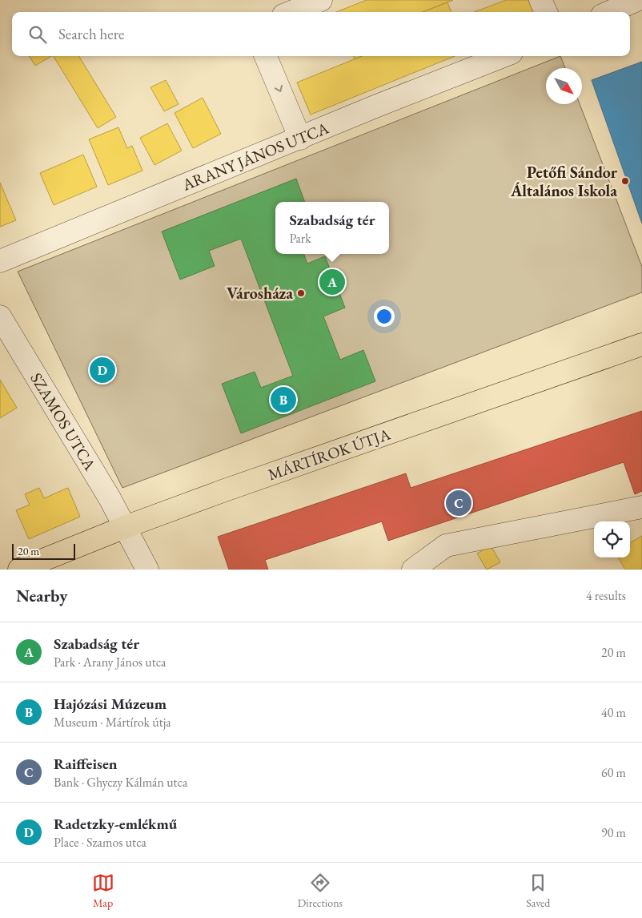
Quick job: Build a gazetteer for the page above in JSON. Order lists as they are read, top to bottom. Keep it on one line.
{"streets":{"main road":["MÁRTÍROK ÚTJA"],"street":["ARANY JÁNOS UTCA","SZAMOS UTCA"]},"crossings":[["SZAMOS UTCA","MÁRTÍROK ÚTJA"]],"places":["Petőfi Sándor Általános Iskola","Városháza"],"scale_bar":"20 m","north":"bottom right","page":{"search":"Search here","popup":["Szabadság tér","Park"],"pins":["A","D","B","C"],"scale":"20 m","heading":["Nearby","4 results"],"list":[{"mark":"A","name":"Szabadság tér","note":"Park · Arany János utca","value":"20 m"},{"mark":"B","name":"Hajózási Múzeum","note":"Museum · Mártírok útja","value":"40 m"},{"mark":"C","name":"Raiffeisen","note":"Bank · Ghyczy Kálmán utca","value":"60 m"},{"mark":"D","name":"Radetzky-emlékmű","note":"Place · Szamos utca","value":"90 m"}],"nav":["Map","Directions","Saved"]}}
